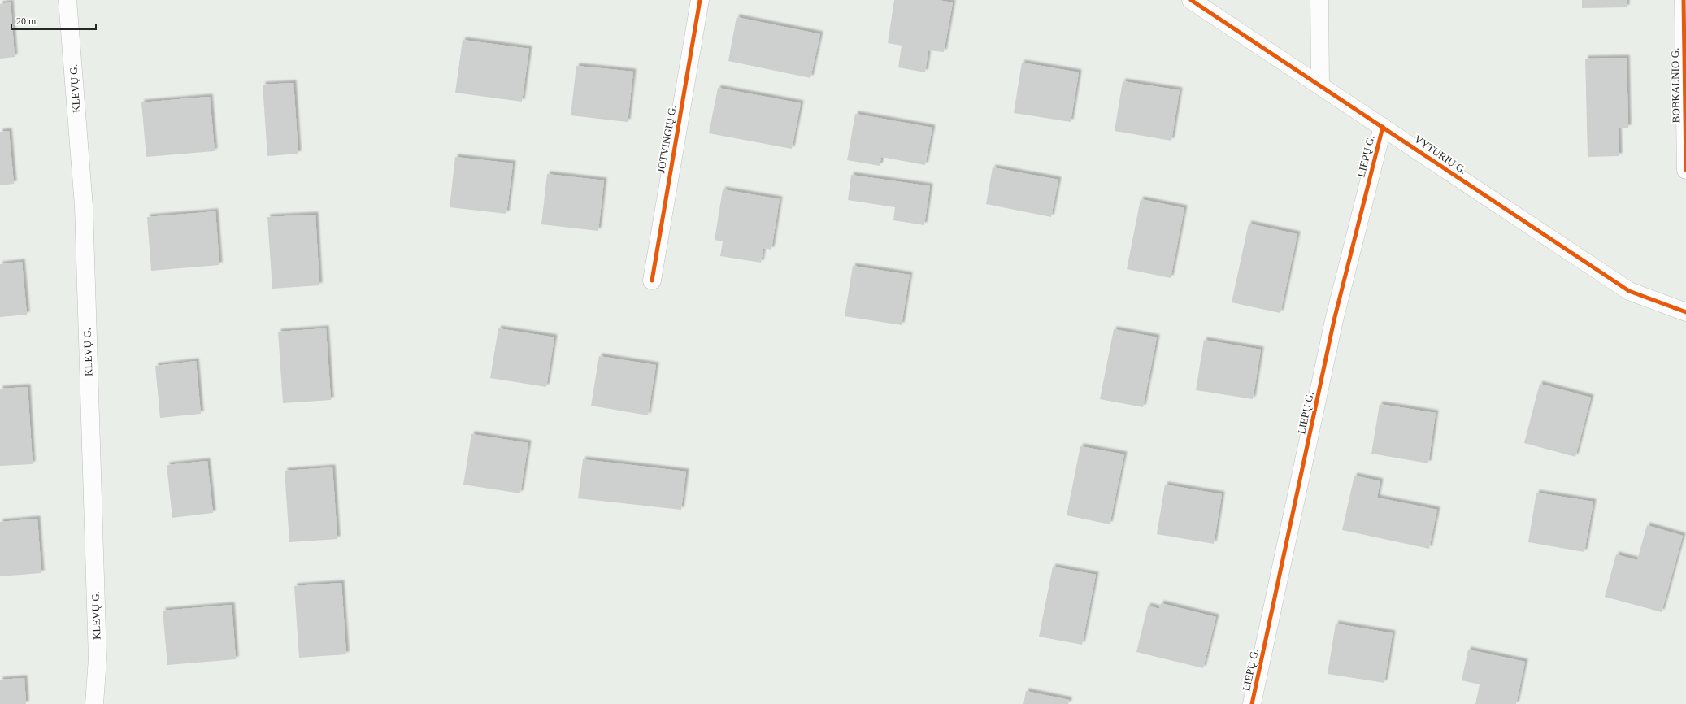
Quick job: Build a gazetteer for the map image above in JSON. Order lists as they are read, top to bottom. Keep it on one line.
{"streets":{"street":["BOBKALNIO G.","KLEVŲ G.","JOTVINGIŲ G.","VYTURIŲ G.","LIEPŲ G."]},"crossings":[["VYTURIŲ G.","LIEPŲ G."]],"scale_bar":"20 m"}
